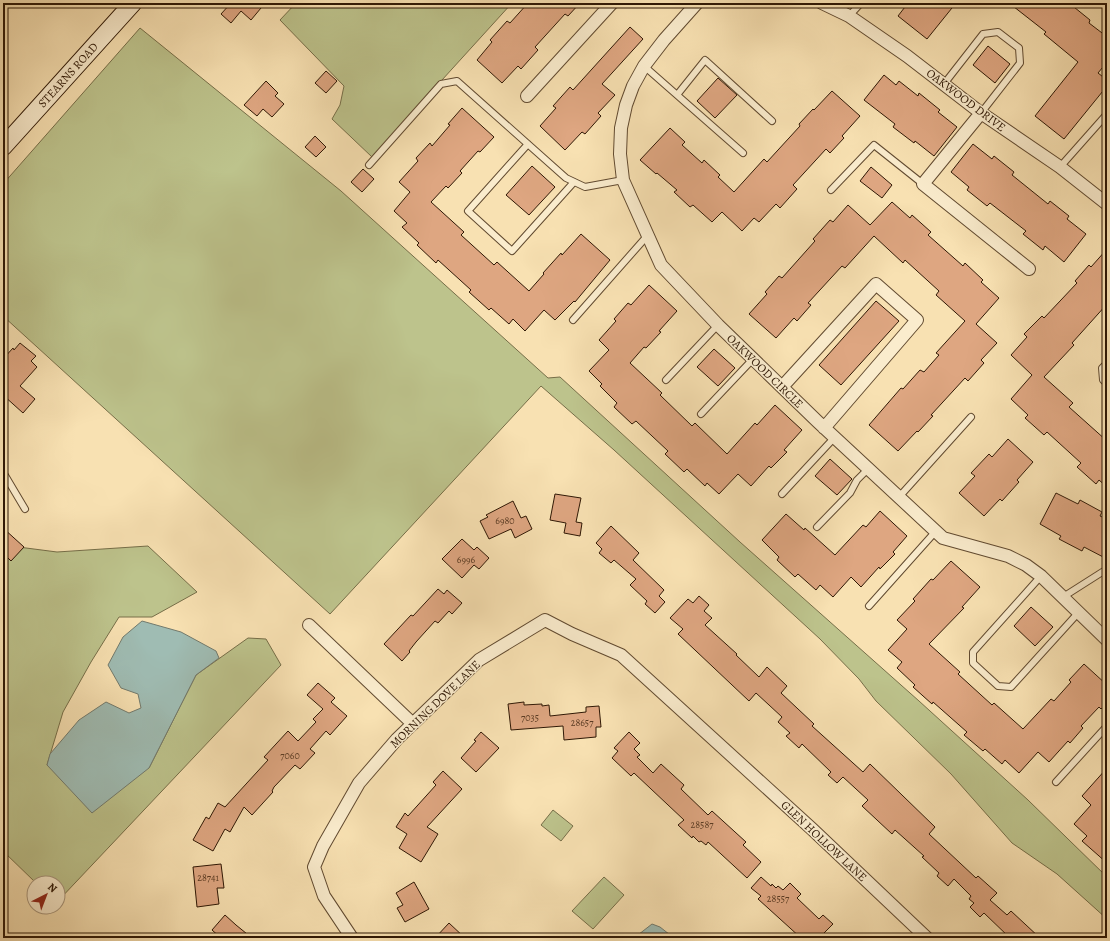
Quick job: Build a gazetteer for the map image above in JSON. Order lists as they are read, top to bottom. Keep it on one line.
{"streets":{"main road":["STEARNS ROAD"],"street":["OAKWOOD DRIVE","OAKWOOD CIRCLE","MORNING DOVE LANE","GLEN HOLLOW LANE"]},"crossings":[["MORNING DOVE LANE","GLEN HOLLOW LANE"]],"house_numbers":["6980","6996","7035","28657","7060","28587","28741","28557"],"north":"top right"}
